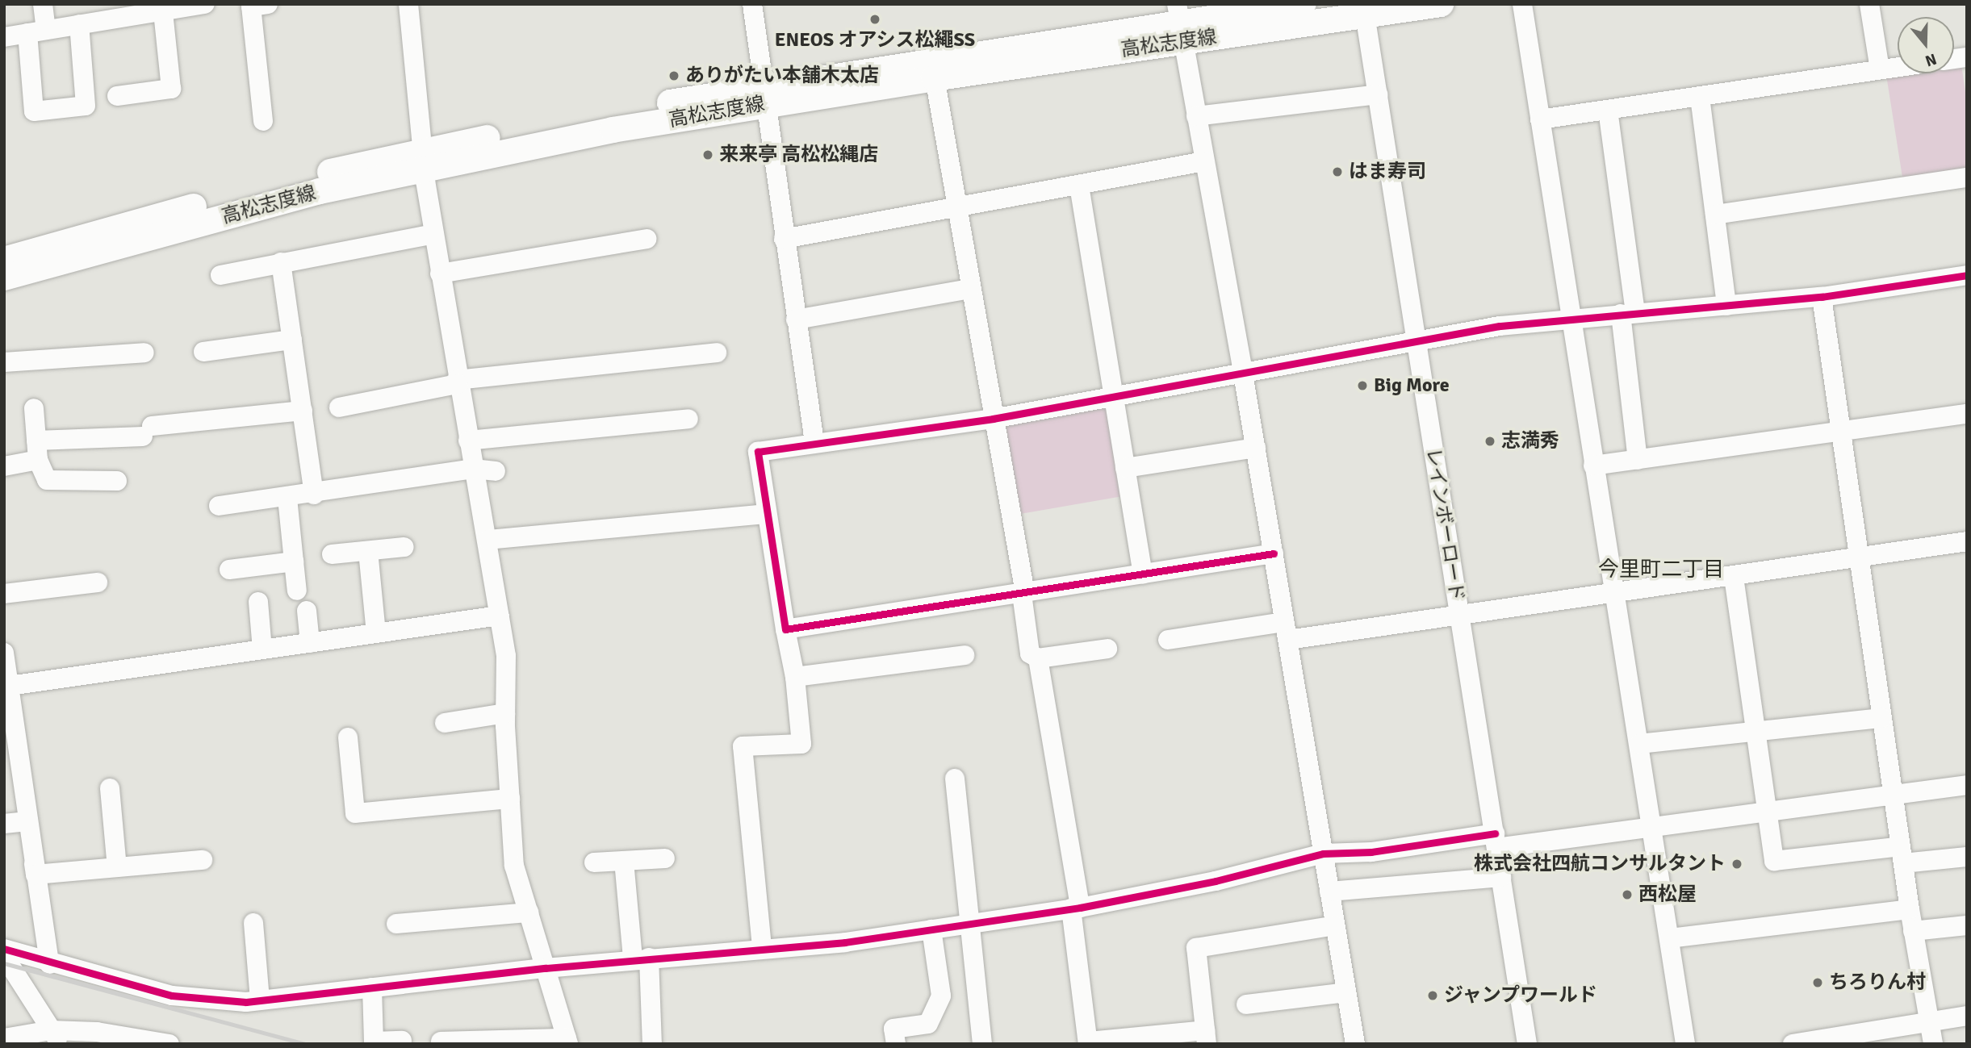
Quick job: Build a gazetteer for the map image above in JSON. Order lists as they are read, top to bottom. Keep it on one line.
{"streets":{"main road":["高松志度線"],"street":["レインボーロード"]},"crossings":[["高松志度線","レインボーロード"]],"districts":["今里町二丁目"],"places":["ENEOS オアシス松繩SS","ありがたい本舗木太店","来来亭 高松松縄店","はま寿司","Big More","志満秀","株式会社四航コンサルタント","西松屋","ちろりん村","ジャンプワールド"],"north":"bottom"}
